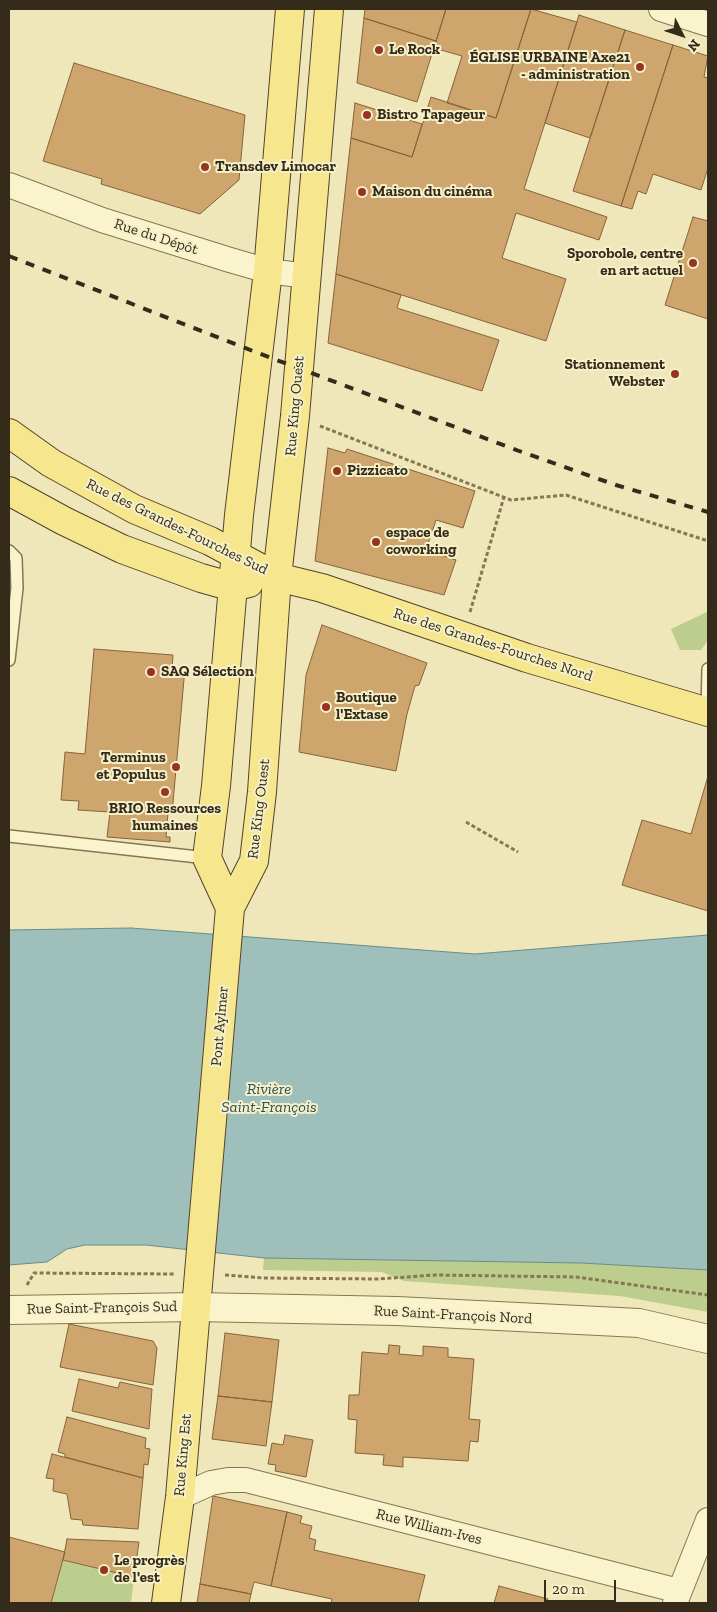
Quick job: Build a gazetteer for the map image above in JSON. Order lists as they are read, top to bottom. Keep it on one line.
{"streets":{"main road":["Rue King Ouest","Rue des Grandes-Fourches Sud","Rue des Grandes-Fourches Nord","Pont Aylmer","Rue King Est"],"street":["Rue du Dépôt","Rue Saint-François Sud","Rue Saint-François Nord","Rue William-Ives"]},"crossings":[["Rue du Dépôt","Rue King Ouest"],["Rue King Ouest","Rue des Grandes-Fourches Sud"],["Rue King Ouest","Rue des Grandes-Fourches Nord"],["Rue King Ouest","Pont Aylmer"],["Rue des Grandes-Fourches Sud","Rue des Grandes-Fourches Nord"],["Pont Aylmer","Rue Saint-François Sud"],["Pont Aylmer","Rue Saint-François Nord"],["Pont Aylmer","Rue King Est"],["Rue Saint-François Sud","Rue Saint-François Nord"],["Rue Saint-François Sud","Rue King Est"],["Rue Saint-François Nord","Rue King Est"],["Rue King Est","Rue William-Ives"]],"water":["Rivière Saint-François"],"places":["Le Rock","ÉGLISE URBAINE Axe21 - administration","Bistro Tapageur","Transdev Limocar","Maison du cinéma","Sporobole, centre en art actuel","Stationnement Webster","Pizzicato","espace de coworking","SAQ Sélection","Boutique l'Extase","Terminus et Populus","BRIO Ressources humaines","Le progrès de l'est"],"scale_bar":"20 m","north":"bottom right"}
